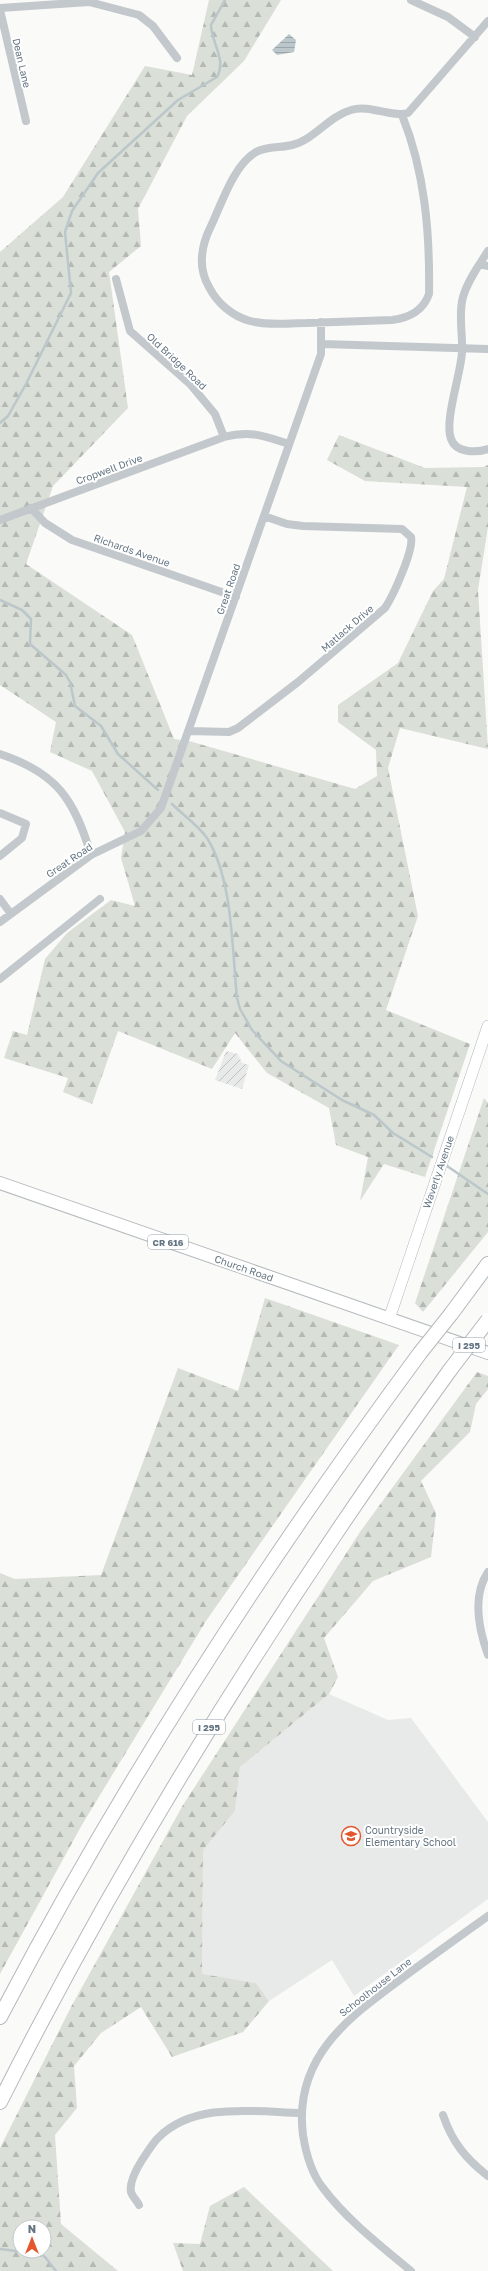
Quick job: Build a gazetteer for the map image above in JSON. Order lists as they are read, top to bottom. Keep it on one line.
{"streets":{"highway":["I 295"],"main road":["CR 616","Church Road"],"street":["Dean Lane","Old Bridge Road","Cropwell Drive","Richards Avenue","Great Road","Matlack Drive","Waverly Avenue","Schoolhouse Lane"]},"crossings":[["Old Bridge Road","Cropwell Drive"],["Cropwell Drive","Richards Avenue"],["Richards Avenue","Great Road"],["Great Road","Matlack Drive"],["Waverly Avenue","Church Road"]],"places":{"school or university":["Countryside Elementary School"]},"north":"top"}
